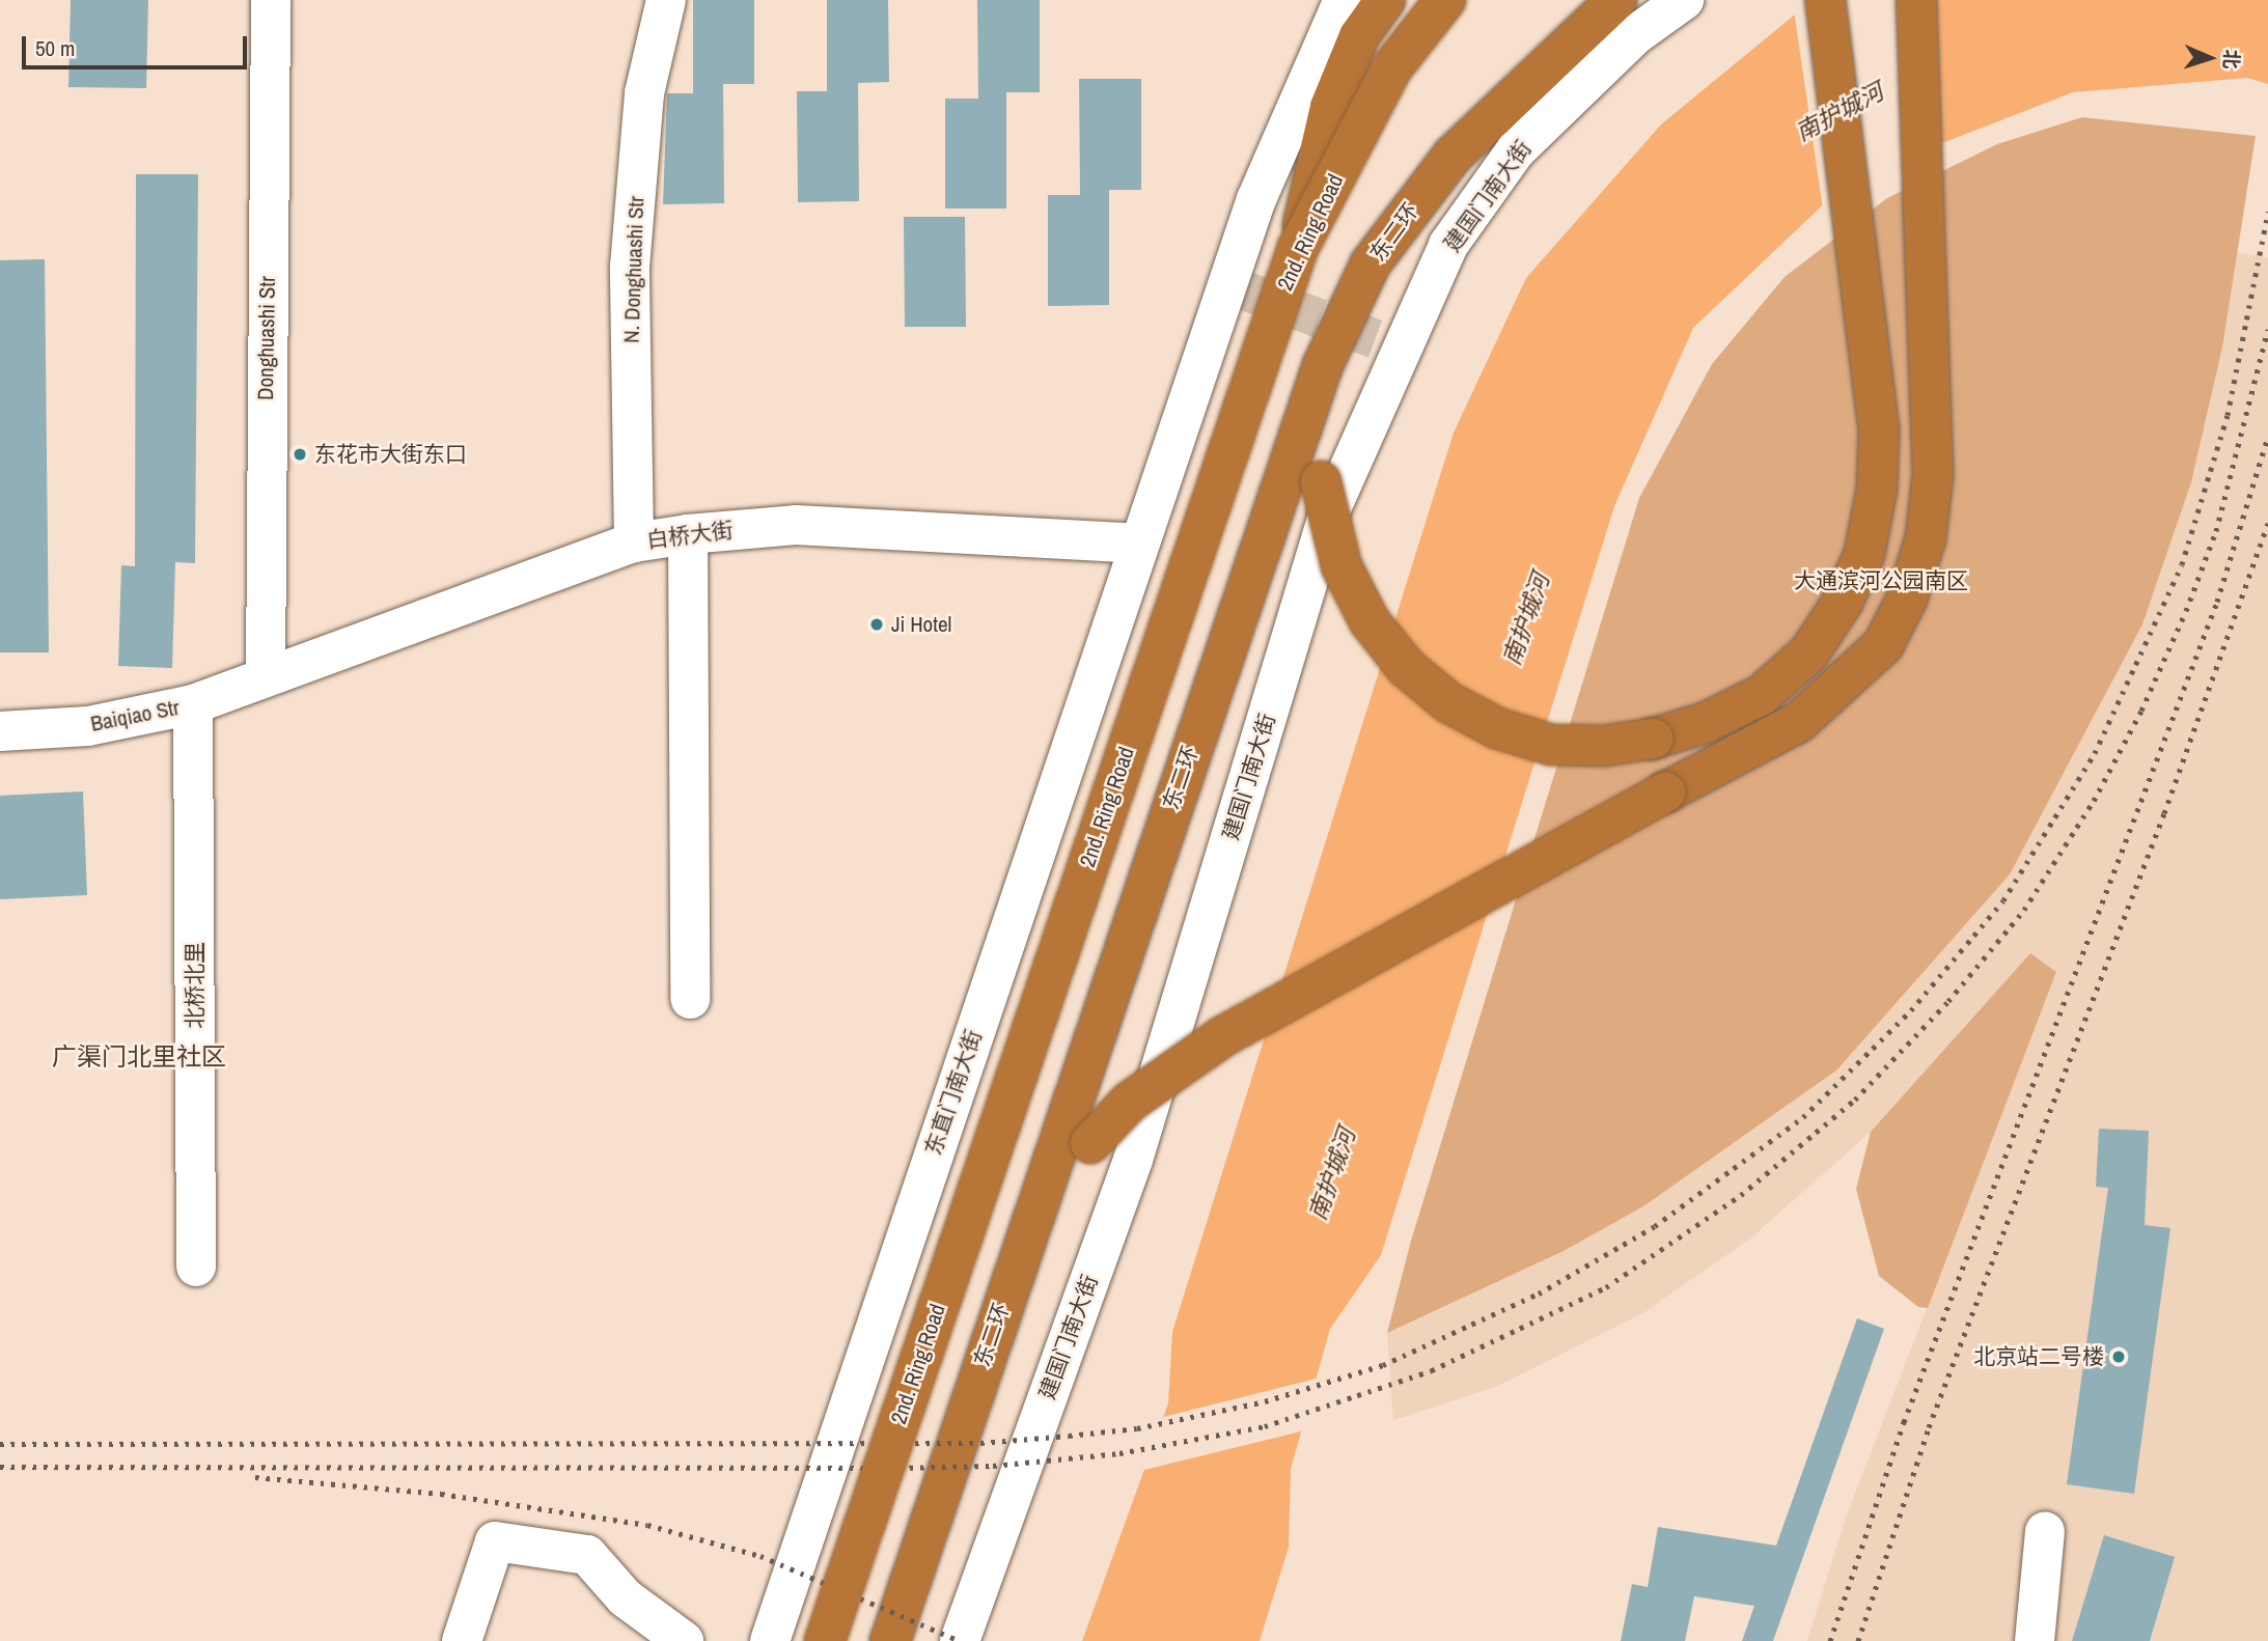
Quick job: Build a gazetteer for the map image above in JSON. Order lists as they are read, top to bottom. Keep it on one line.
{"streets":{"highway":["2nd. Ring Road","东二环"],"street":["建国门南大街","N. Donghuashi Str","Donghuashi Str","白桥大街","Baiqiao Str","北桥北里","东直门南大街"]},"crossings":[["N. Donghuashi Str","白桥大街"],["Donghuashi Str","白桥大街"],["Donghuashi Str","Baiqiao Str"],["白桥大街","Baiqiao Str"],["白桥大街","东直门南大街"],["Baiqiao Str","北桥北里"]],"districts":["广渠门北里社区"],"water":["南护城河"],"parks":["大通滨河公园南区"],"places":["东花市大街东口","Ji Hotel","北京站二号楼"],"scale_bar":"50 m","north":"right"}
